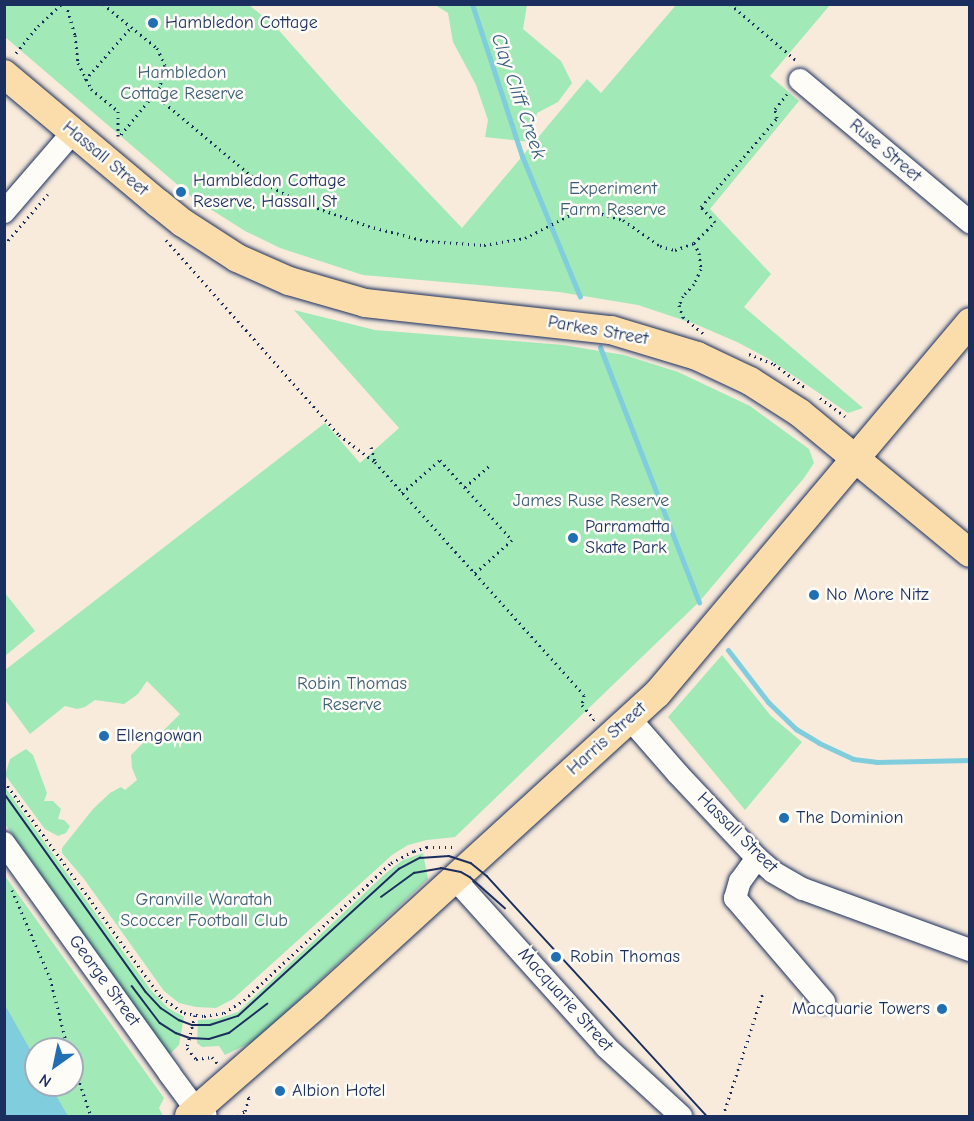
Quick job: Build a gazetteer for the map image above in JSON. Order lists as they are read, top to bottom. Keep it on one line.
{"streets":{"main road":["Hassall Street","Parkes Street","Harris Street"],"street":["Ruse Street","George Street","Macquarie Street"]},"crossings":[["Hassall Street","Parkes Street"],["Hassall Street","Harris Street"],["Parkes Street","Harris Street"],["Harris Street","George Street"],["Harris Street","Macquarie Street"]],"water":["Clay Cliff Creek"],"parks":["Hambledon Cottage Reserve","Experiment Farm Reserve","James Ruse Reserve","Robin Thomas Reserve","Granville Waratah Scoccer Football Club"],"places":["Hambledon Cottage","Hambledon Cottage Reserve, Hassall St","Parramatta Skate Park","No More Nitz","Ellengowan","The Dominion","Robin Thomas","Macquarie Towers","Albion Hotel"],"north":"bottom left"}
